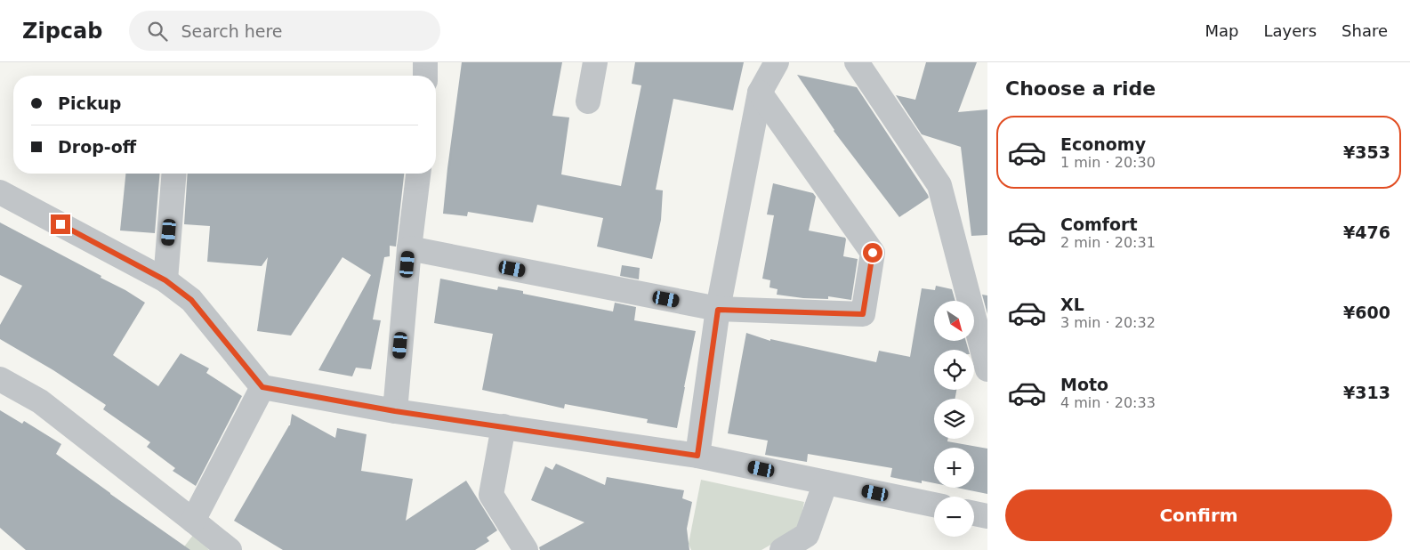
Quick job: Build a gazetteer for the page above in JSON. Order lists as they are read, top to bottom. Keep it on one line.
{"north":"bottom right","page":{"header":"Zipcab","search":"Search here","nav":["Map","Layers","Share"],"heading":"Choose a ride","banner":["Pickup","Drop-off"],"list":[{"name":"Economy","note":"1 min · 20:30","value":"¥353"},{"name":"Comfort","note":"2 min · 20:31","value":"¥476"},{"name":"XL","note":"3 min · 20:32","value":"¥600"},{"name":"Moto","note":"4 min · 20:33","value":"¥313"}],"map_buttons":["+","−"],"buttons":"Confirm"}}
